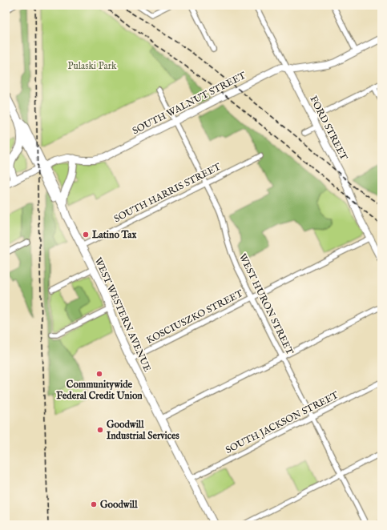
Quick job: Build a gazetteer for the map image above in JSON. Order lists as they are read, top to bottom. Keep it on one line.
{"streets":{"main road":["WEST WESTERN AVENUE"],"street":["SOUTH WALNUT STREET","FORD STREET","SOUTH HARRIS STREET","WEST HURON STREET","KOSCIUSZKO STREET","SOUTH JACKSON STREET"]},"crossings":[["SOUTH WALNUT STREET","FORD STREET"],["SOUTH WALNUT STREET","WEST HURON STREET"],["SOUTH WALNUT STREET","WEST WESTERN AVENUE"],["FORD STREET","KOSCIUSZKO STREET"],["SOUTH HARRIS STREET","WEST HURON STREET"],["SOUTH HARRIS STREET","WEST WESTERN AVENUE"],["WEST HURON STREET","KOSCIUSZKO STREET"],["WEST HURON STREET","SOUTH JACKSON STREET"],["WEST WESTERN AVENUE","KOSCIUSZKO STREET"],["WEST WESTERN AVENUE","SOUTH JACKSON STREET"]],"parks":["Pulaski Park"],"places":["Latino Tax","Communitywide Federal Credit Union","Goodwill Industrial Services","Goodwill"]}
